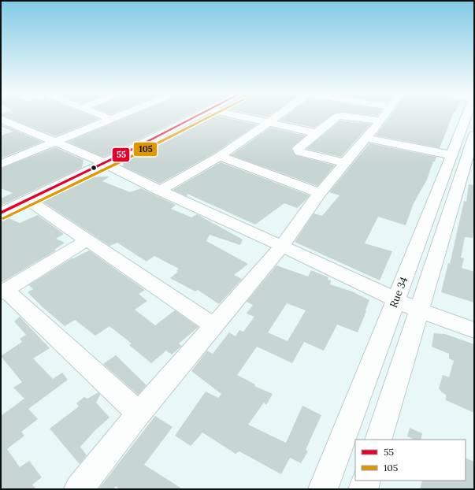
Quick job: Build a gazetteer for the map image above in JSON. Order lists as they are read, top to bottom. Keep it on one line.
{"streets":{"street":["Rue 34"]},"lines":["transit line 55","transit line 105"],"legend":["55","105"]}
